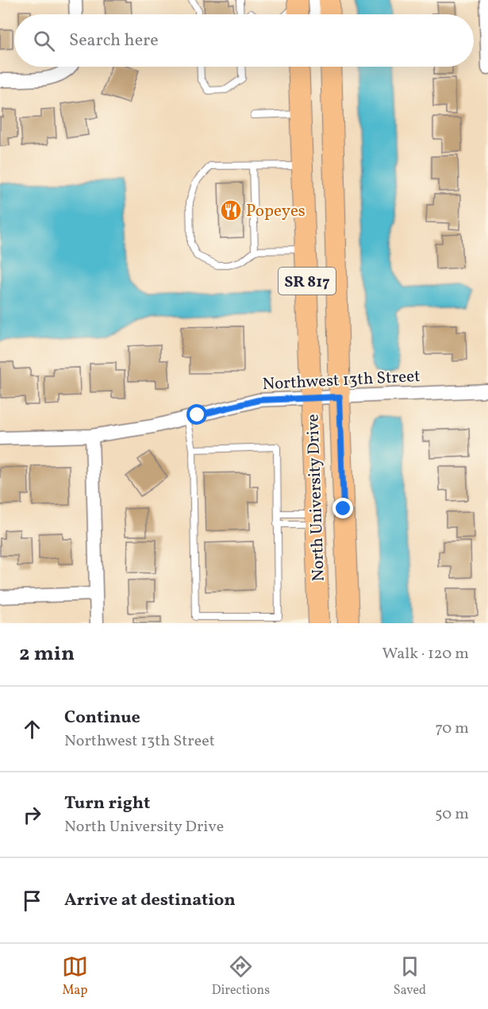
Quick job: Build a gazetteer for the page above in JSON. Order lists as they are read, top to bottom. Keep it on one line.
{"streets":{"main road":["SR 817","North University Drive"],"street":["Northwest 13th Street"]},"crossings":[["Northwest 13th Street","North University Drive"]],"places":{"restaurant":["Popeyes"]},"page":{"search":"Search here","heading":["2 min","Walk · 120 m"],"list":[["Continue","Northwest 13th Street","70 m"],["Turn right","North University Drive","50 m"],"Arrive at destination"],"nav":["Map","Directions","Saved"]}}
